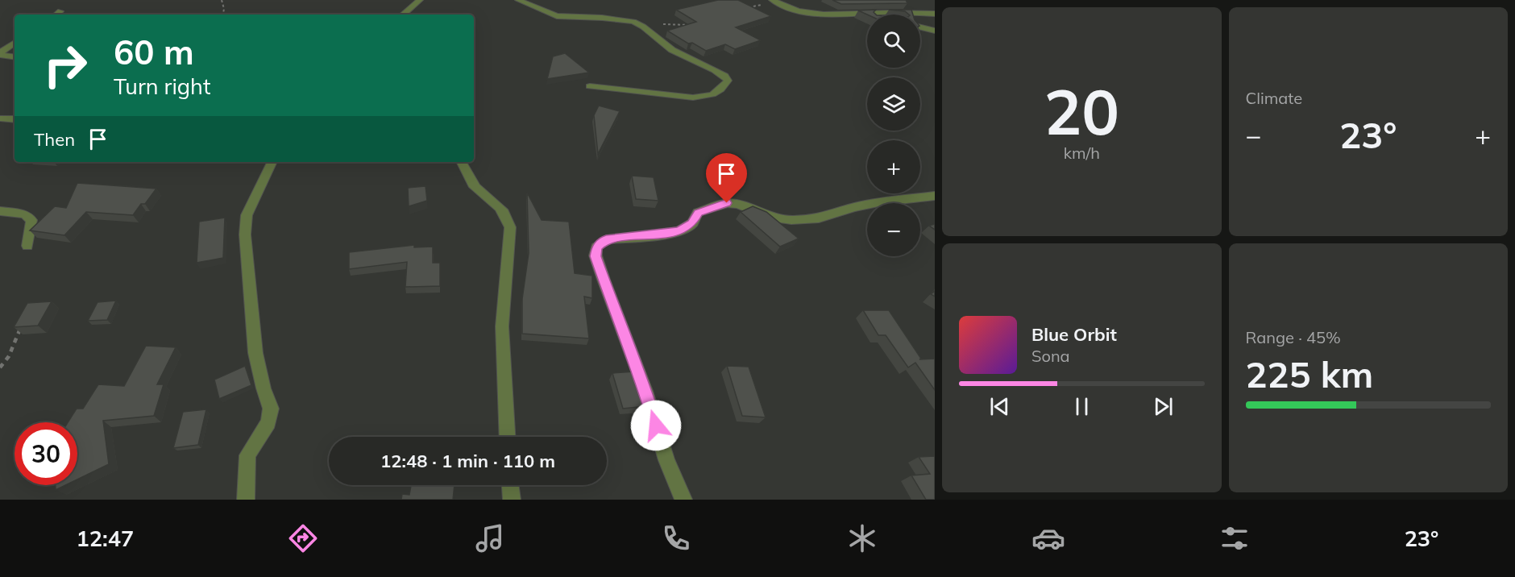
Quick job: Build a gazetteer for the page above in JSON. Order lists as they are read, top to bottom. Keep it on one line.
{"page":{"tile":[["20","km/h"],"Climate",["Range · 45%","225 km"]],"map_buttons":["+","−"],"turn":["60 m","Turn right"],"heat":["−","23°","+"],"then":"Then","song":["Blue Orbit","Sona"],"limit":"30","trip":"12:48 · 1 min · 110 m","tabs":["12:47","23°"]}}
